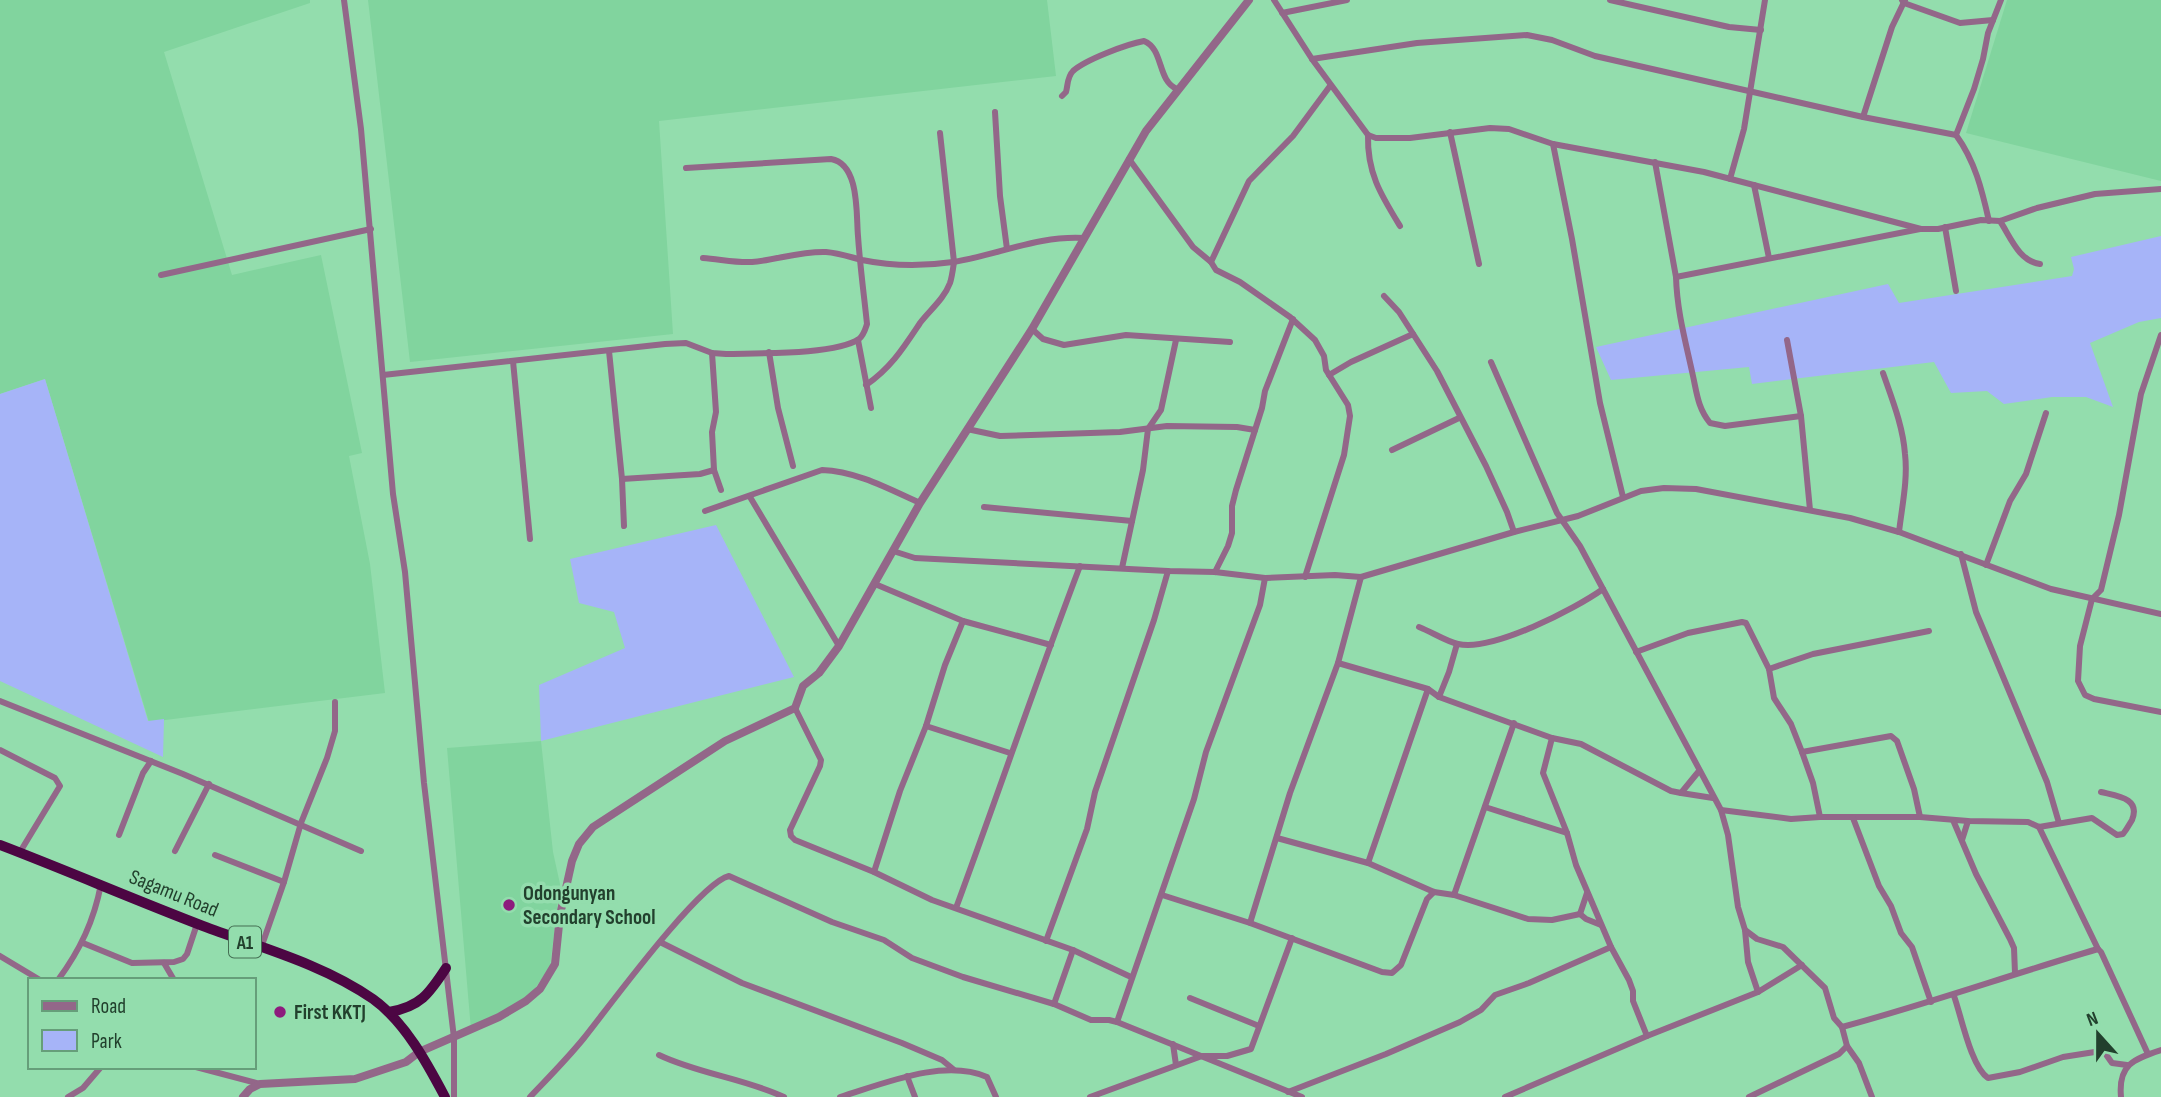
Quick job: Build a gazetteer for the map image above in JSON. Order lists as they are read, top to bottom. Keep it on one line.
{"streets":{"highway":["Sagamu Road","A1"]},"places":["Odongunyan Secondary School","First KKTJ"],"legend":["Road","Park"],"north":"top"}
